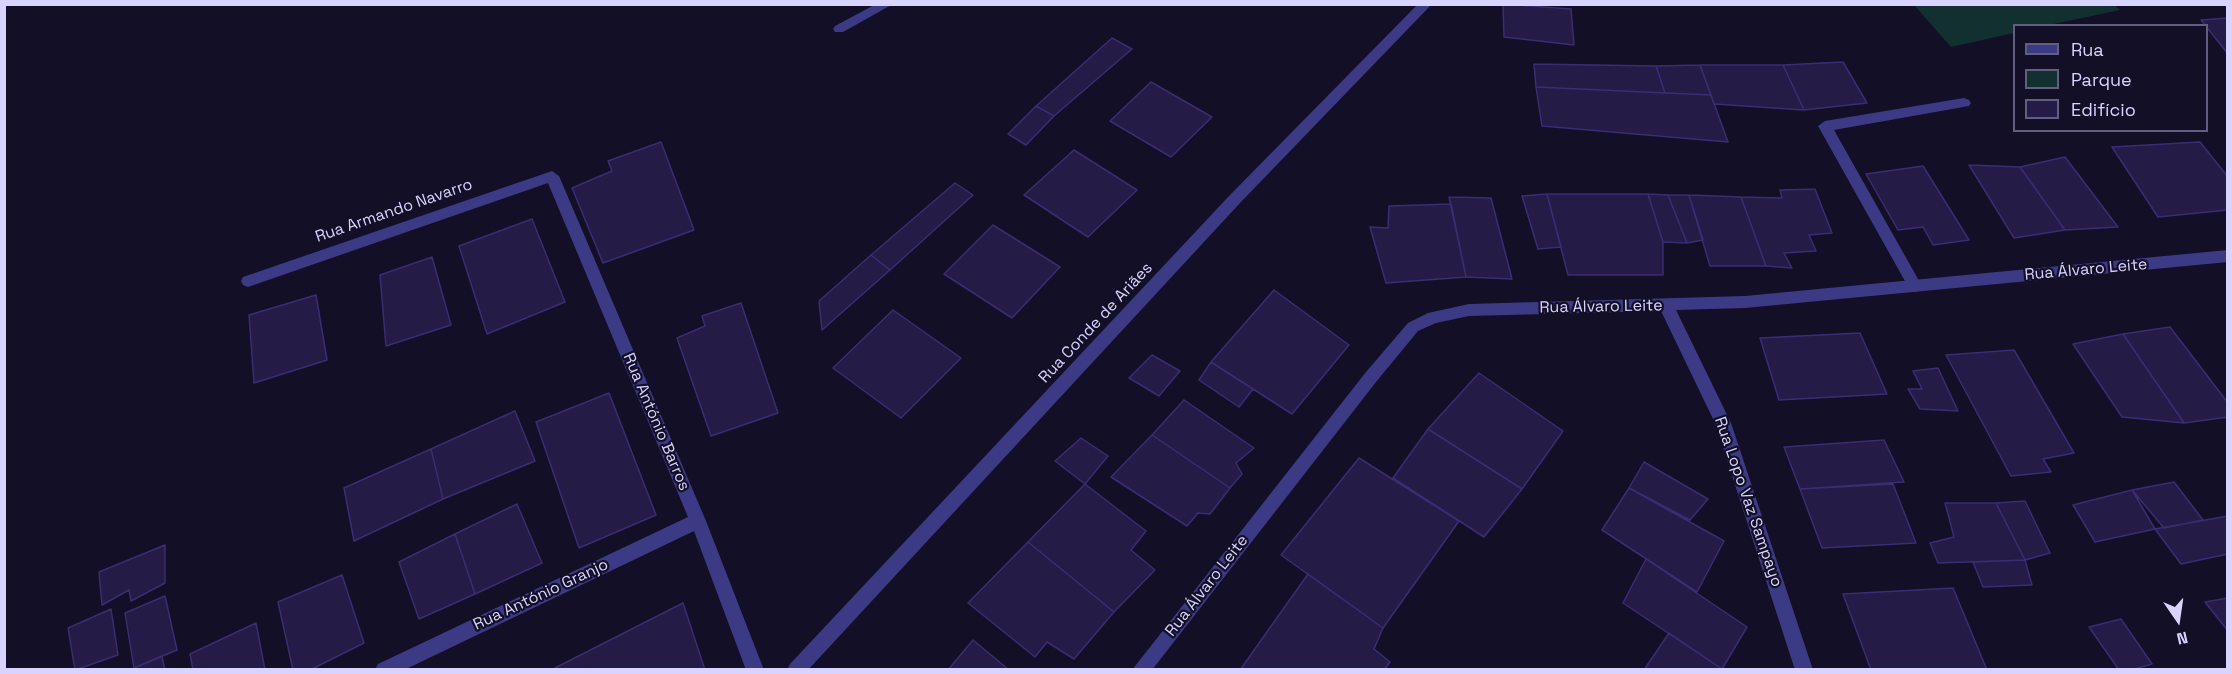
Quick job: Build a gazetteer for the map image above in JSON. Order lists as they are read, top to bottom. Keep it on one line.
{"streets":{"street":["Rua Armando Navarro","Rua Álvaro Leite","Rua Conde de Ariães","Rua António Barros","Rua Lopo Vaz Sampayo","Rua António Granjo"]},"crossings":[["Rua Armando Navarro","Rua António Barros"],["Rua Álvaro Leite","Rua Lopo Vaz Sampayo"],["Rua António Barros","Rua António Granjo"]],"legend":["Rua","Parque","Edifício"],"north":"bottom"}
